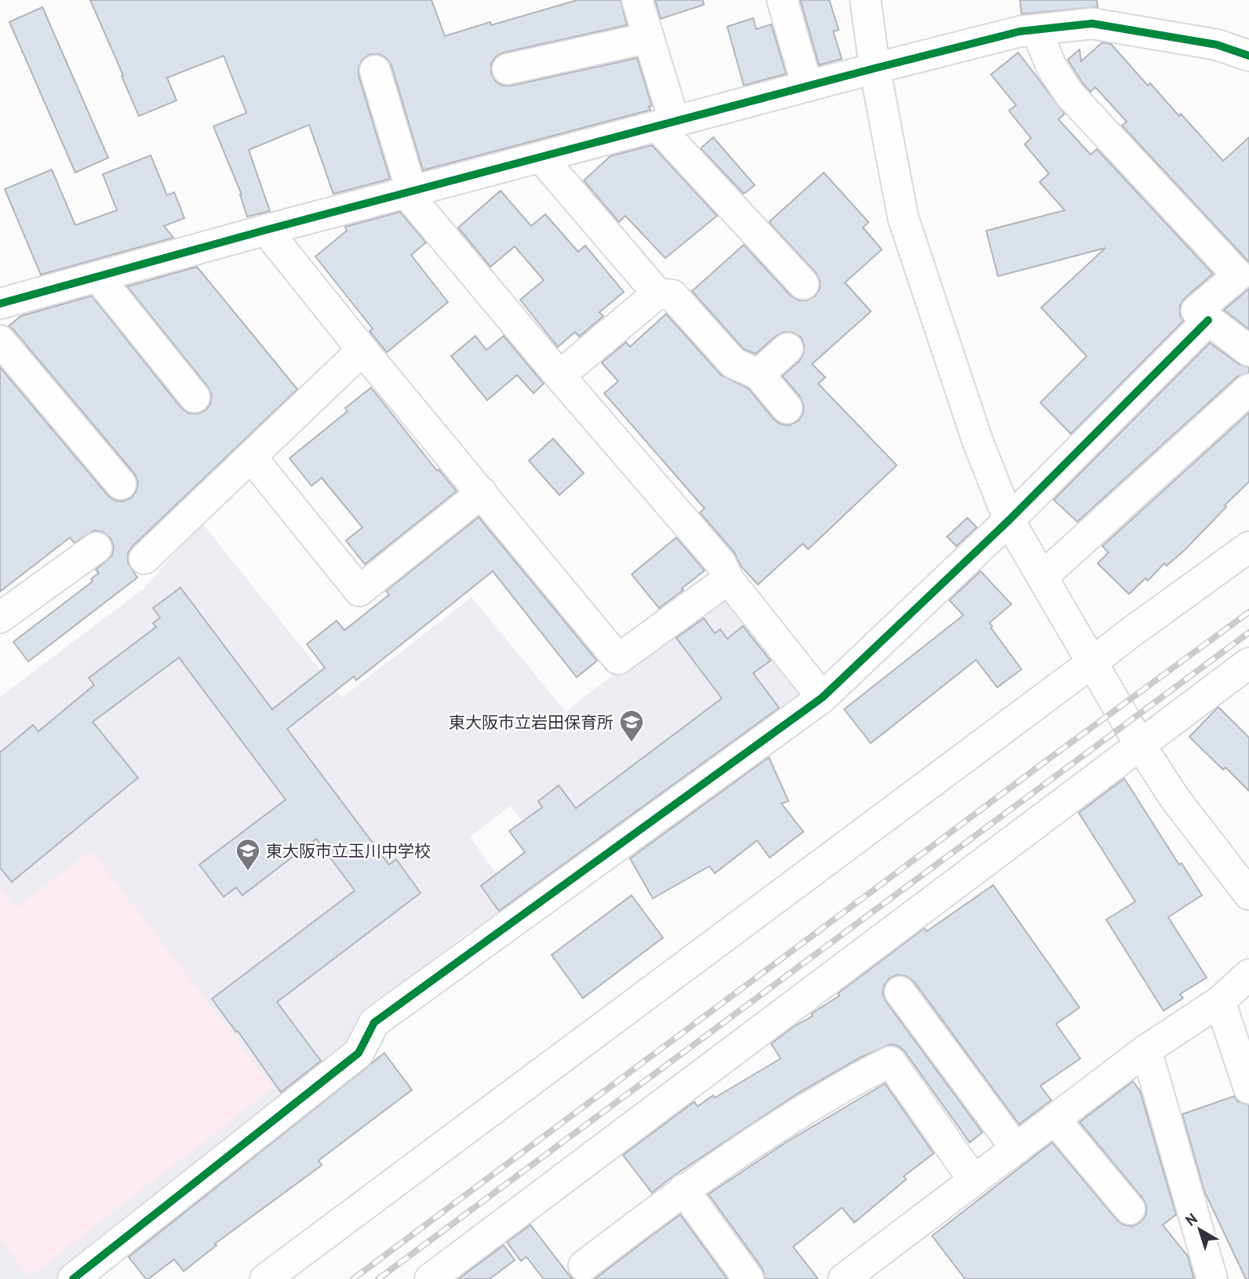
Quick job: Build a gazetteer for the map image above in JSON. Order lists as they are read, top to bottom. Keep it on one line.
{"places":{"school or university":["東大阪市立岩田保育所","東大阪市立玉川中学校"]},"north":"top left"}
